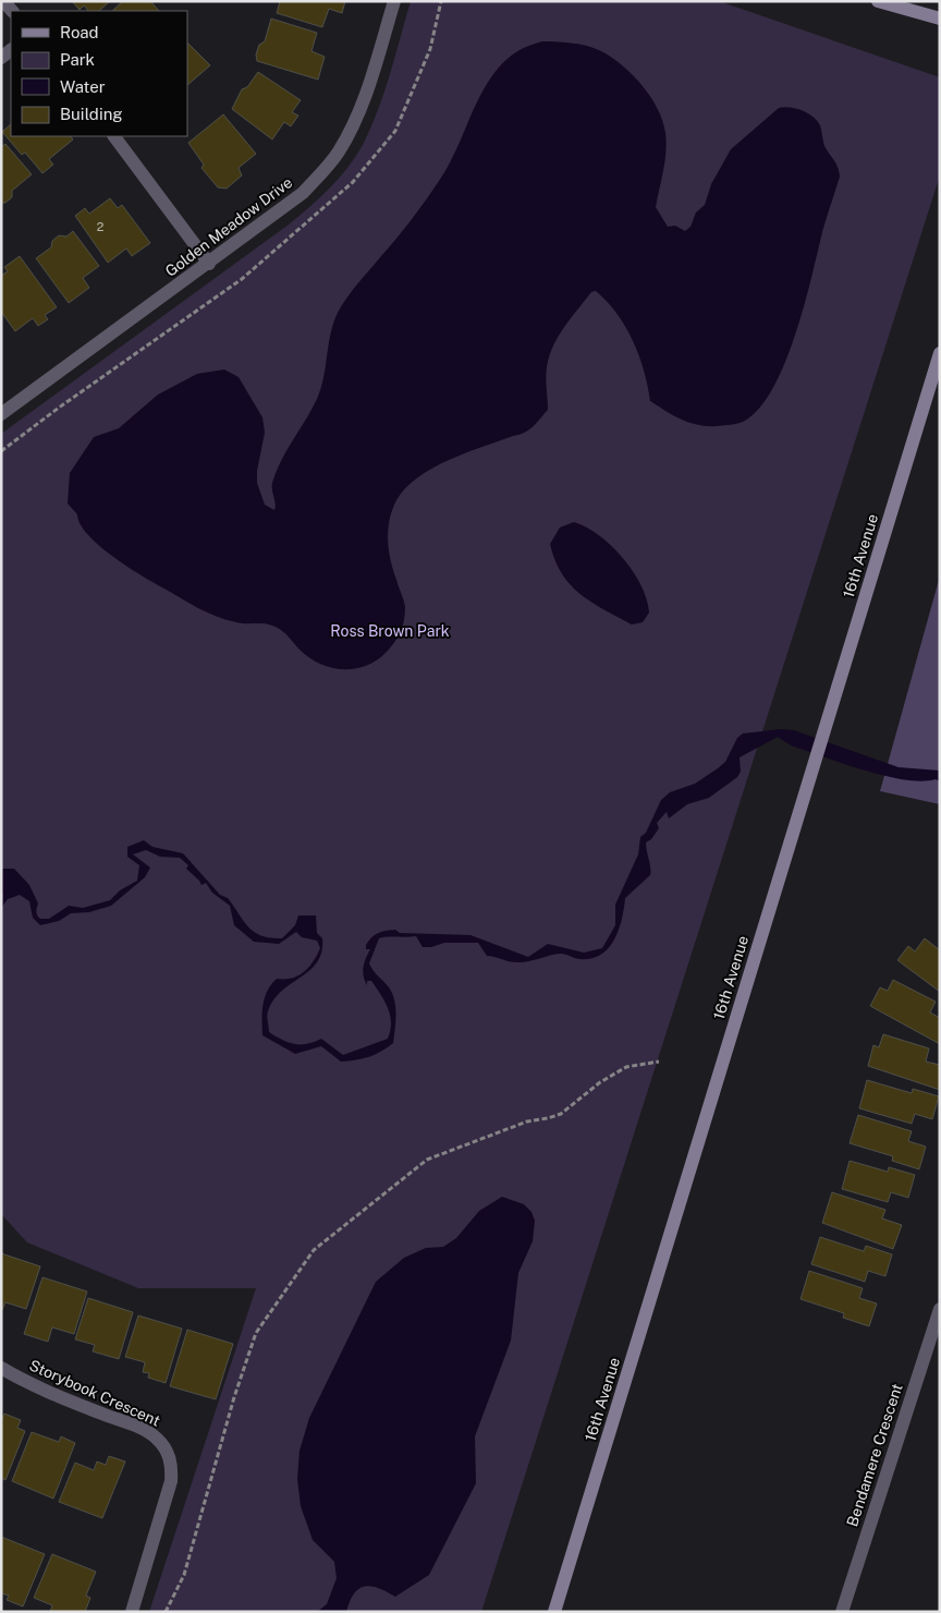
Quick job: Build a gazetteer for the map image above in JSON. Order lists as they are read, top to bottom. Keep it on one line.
{"streets":{"main road":["16th Avenue"],"street":["Golden Meadow Drive","Storybook Crescent","Bendamere Crescent"]},"parks":["Ross Brown Park"],"house_numbers":["2"],"legend":["Road","Park","Water","Building"]}
